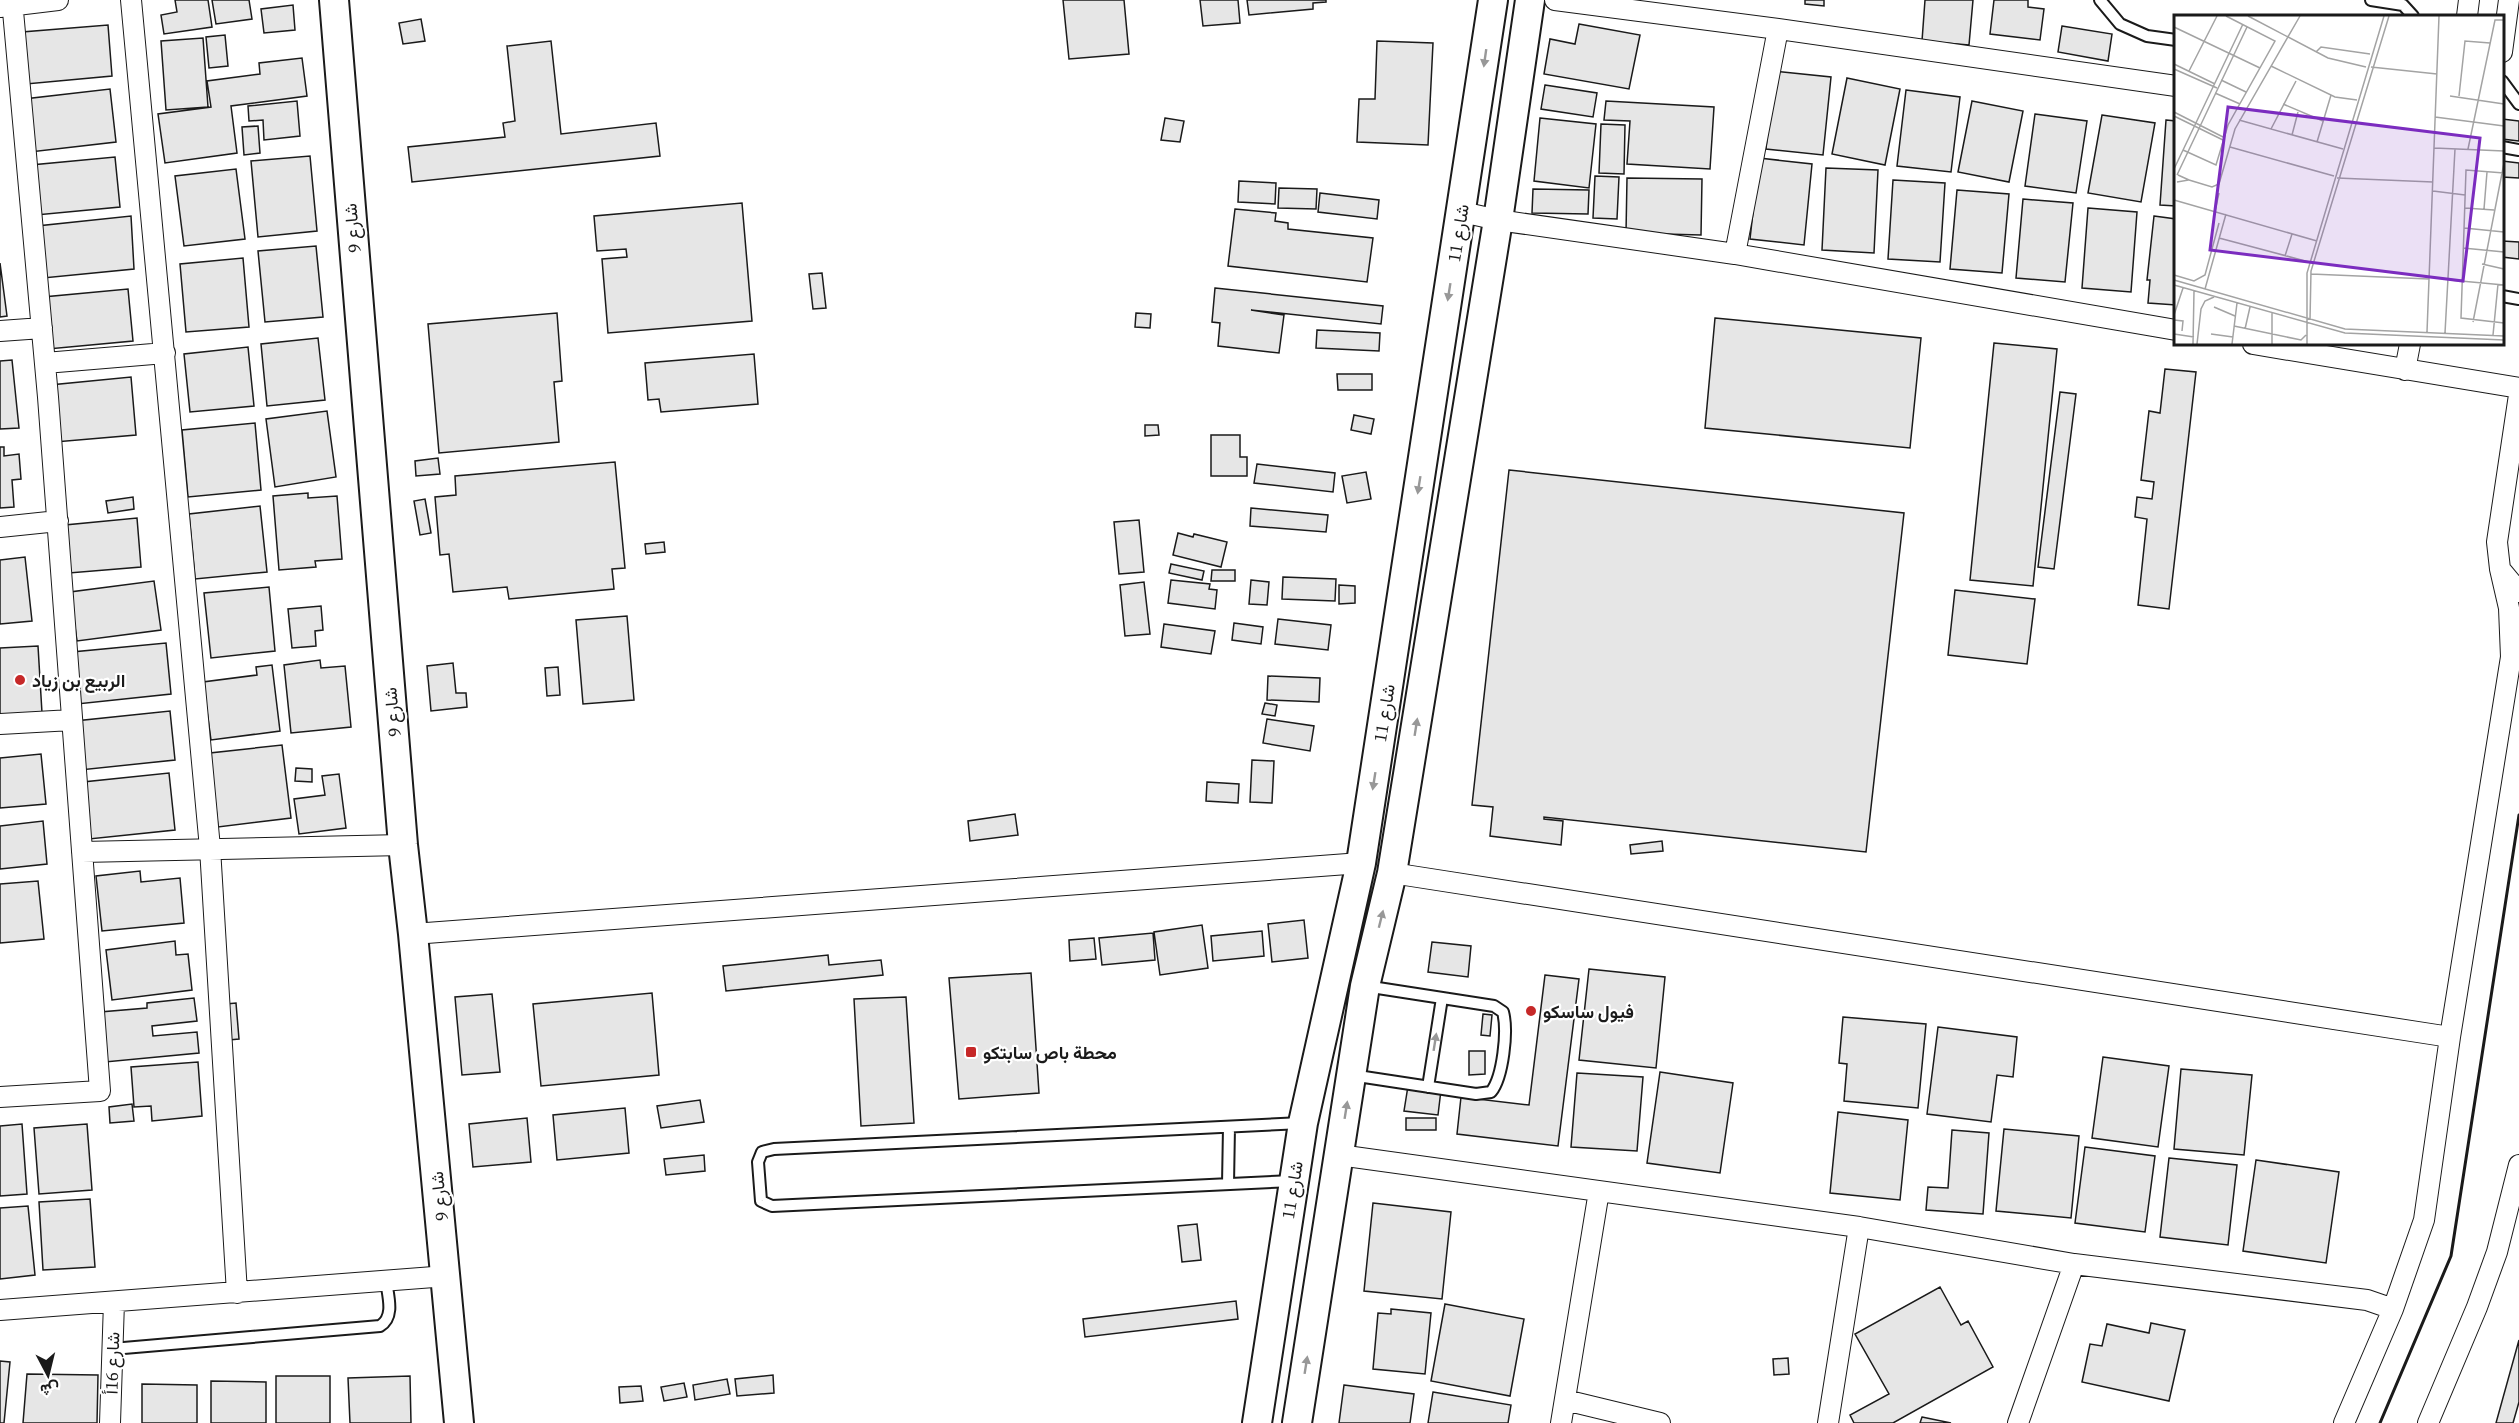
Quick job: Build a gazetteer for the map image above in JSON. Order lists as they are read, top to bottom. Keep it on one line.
{"streets":{"street":["شارع 9","شارع 11","شارع 16أ"]},"places":{"other":["الربيع بن زياد","فيول ساسكو"],"transit":["محطة باص سابتكو"]},"north":"bottom"}
